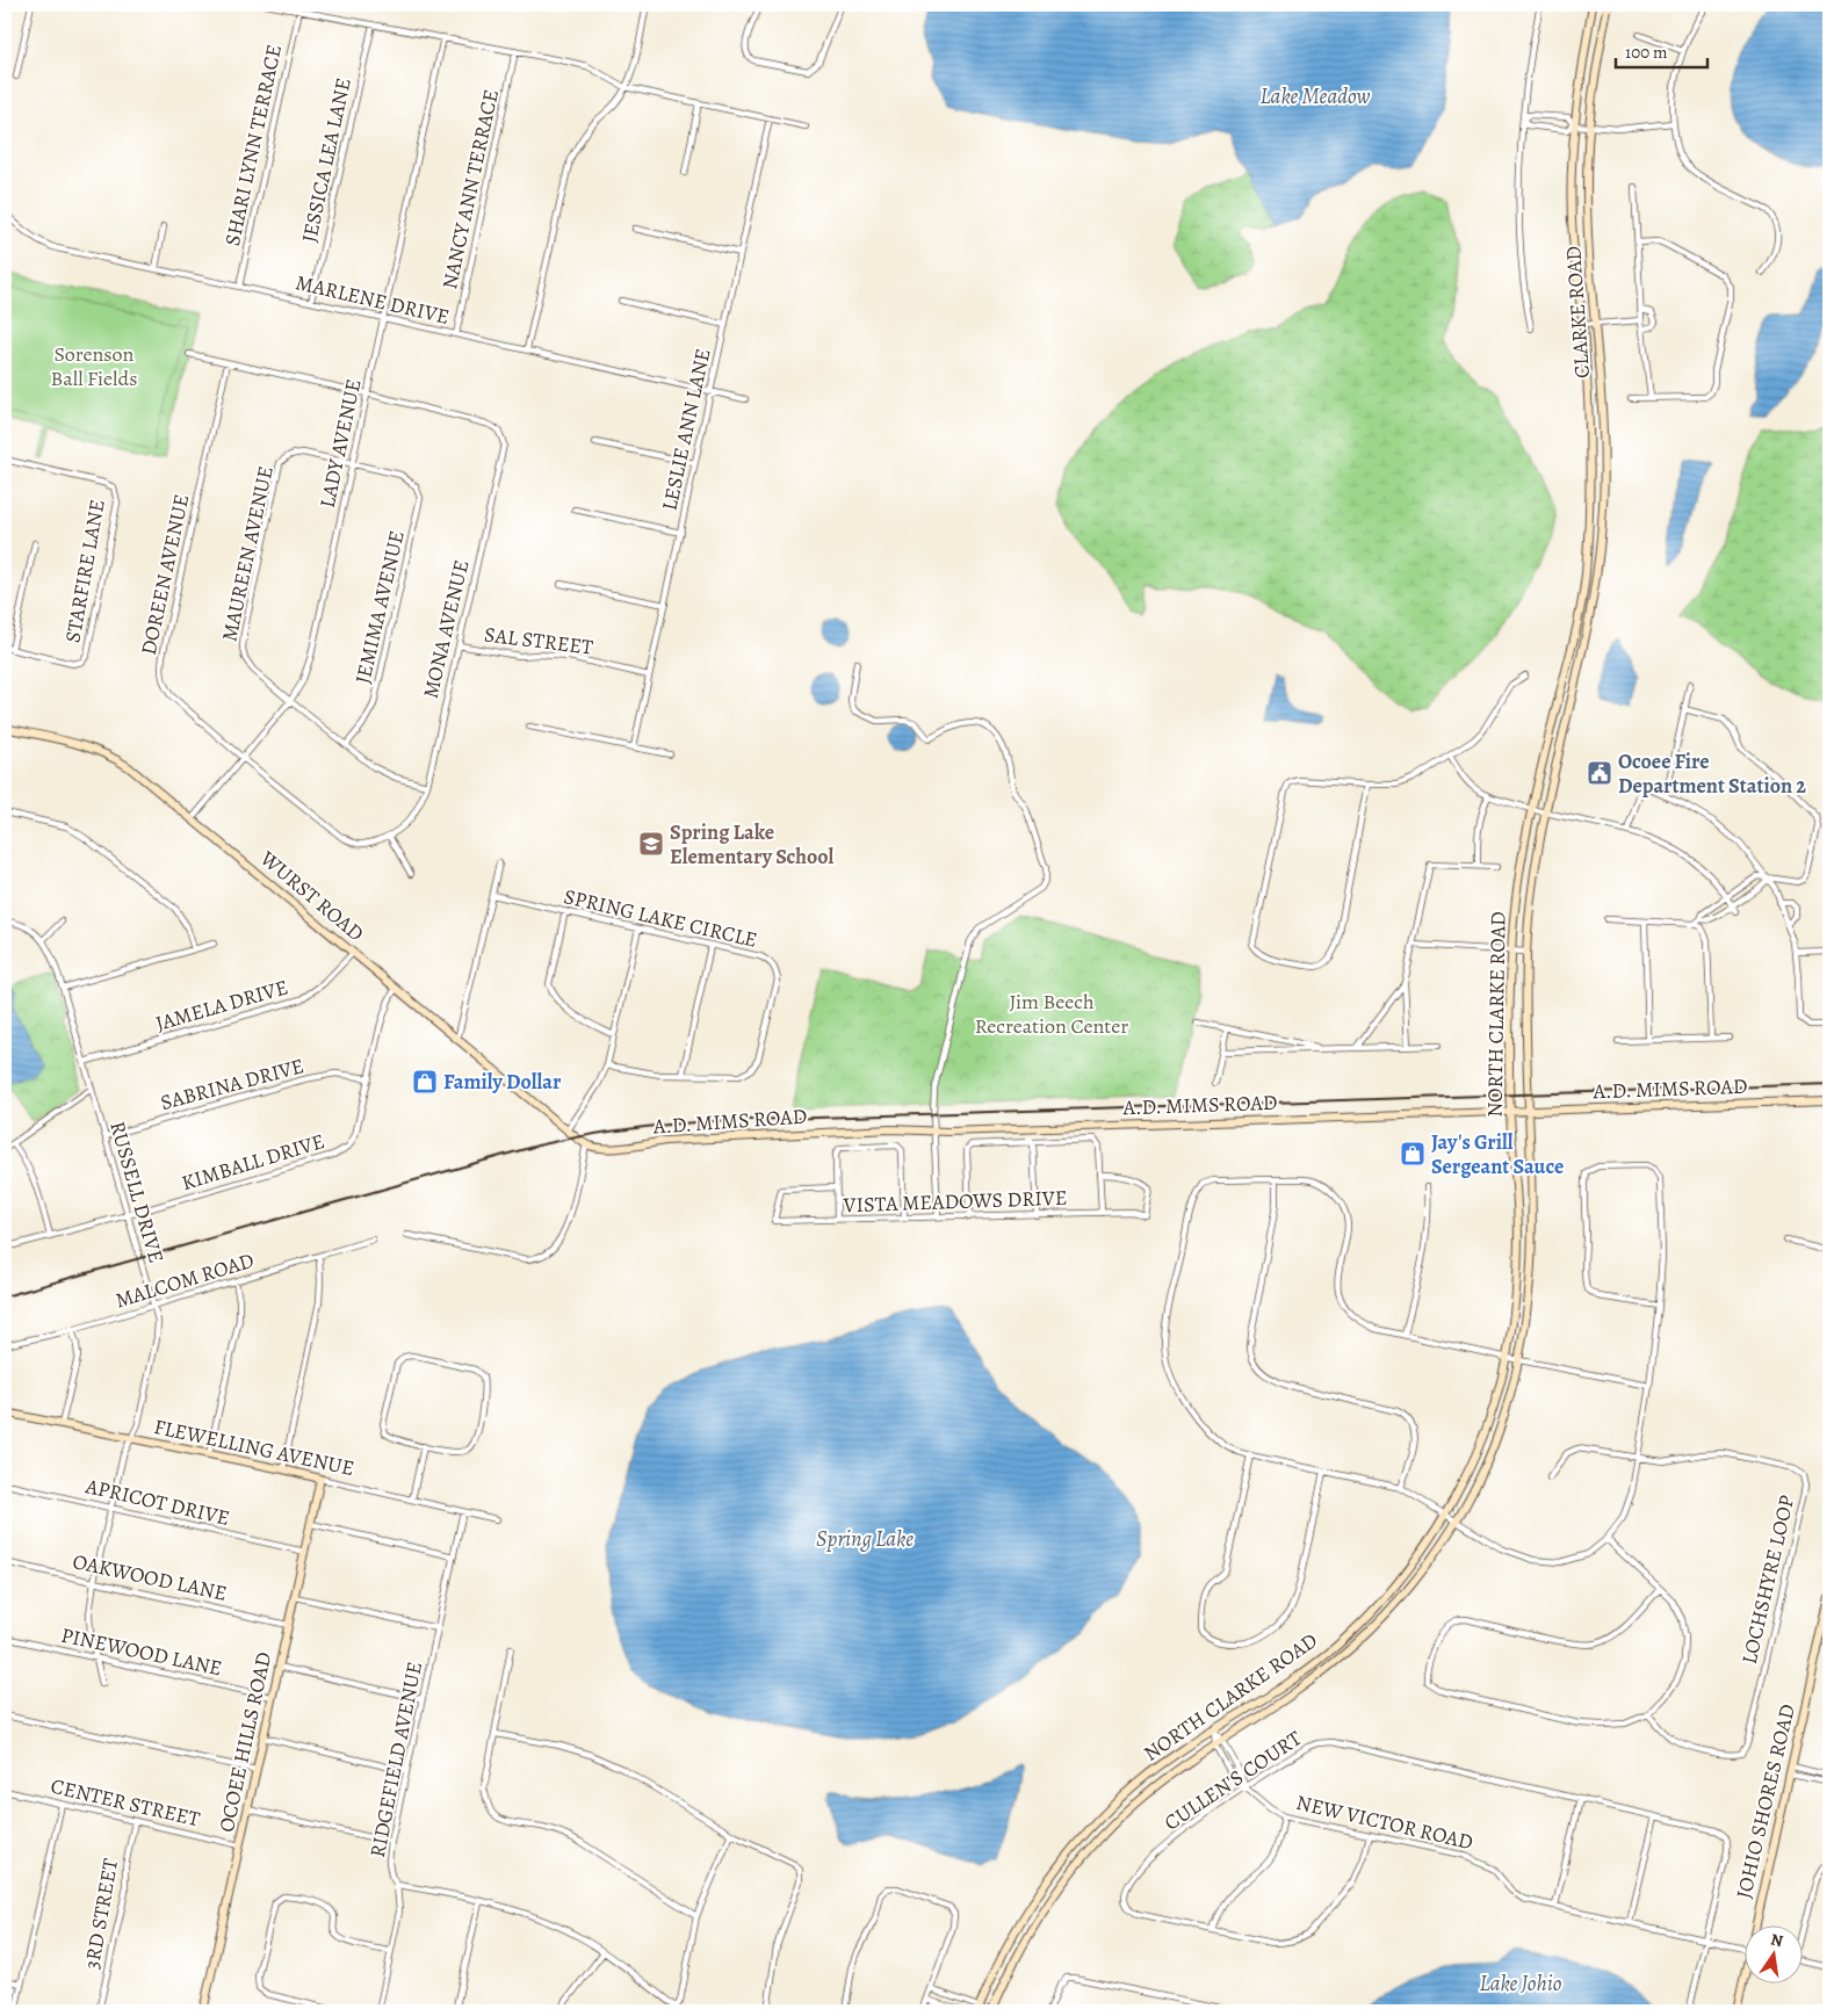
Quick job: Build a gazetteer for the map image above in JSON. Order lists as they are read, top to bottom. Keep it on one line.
{"streets":{"street":["SHARI LYNN TERRACE","JESSICA LEA LANE","NANCY ANN TERRACE","MARLENE DRIVE","CLARKE ROAD","LESLIE ANN LANE","LADY AVENUE","MAUREEN AVENUE","STARFIRE LANE","DOREEN AVENUE","JEMIMA AVENUE","MONA AVENUE","SAL STREET","WURST ROAD","SPRING LAKE CIRCLE","JAMELA DRIVE","NORTH CLARKE ROAD","SABRINA DRIVE","A.D. MIMS ROAD","KIMBALL DRIVE","RUSSELL DRIVE","VISTA MEADOWS DRIVE","MALCOM ROAD","FLEWELLING AVENUE","APRICOT DRIVE","OAKWOOD LANE","LOCHSHYRE LOOP","PINEWOOD LANE","OCOEE HILLS ROAD","RIDGEFIELD AVENUE","CULLEN'S COURT","JOHIO SHORES ROAD","CENTER STREET","NEW VICTOR ROAD","3RD STREET"]},"crossings":[["SHARI LYNN TERRACE","MARLENE DRIVE"],["JESSICA LEA LANE","MARLENE DRIVE"],["NANCY ANN TERRACE","MARLENE DRIVE"],["MARLENE DRIVE","LESLIE ANN LANE"],["MARLENE DRIVE","LADY AVENUE"],["CLARKE ROAD","NORTH CLARKE ROAD"],["LESLIE ANN LANE","SAL STREET"],["LADY AVENUE","MAUREEN AVENUE"],["LADY AVENUE","DOREEN AVENUE"],["LADY AVENUE","JEMIMA AVENUE"],["LADY AVENUE","MONA AVENUE"],["LADY AVENUE","WURST ROAD"],["MAUREEN AVENUE","JEMIMA AVENUE"],["MAUREEN AVENUE","MONA AVENUE"],["DOREEN AVENUE","MONA AVENUE"],["MONA AVENUE","SAL STREET"],["WURST ROAD","JAMELA DRIVE"],["WURST ROAD","A.D. MIMS ROAD"],["WURST ROAD","KIMBALL DRIVE"],["JAMELA DRIVE","RUSSELL DRIVE"],["NORTH CLARKE ROAD","A.D. MIMS ROAD"],["NORTH CLARKE ROAD","NEW VICTOR ROAD"],["SABRINA DRIVE","KIMBALL DRIVE"],["SABRINA DRIVE","RUSSELL DRIVE"],["KIMBALL DRIVE","RUSSELL DRIVE"],["RUSSELL DRIVE","MALCOM ROAD"],["RUSSELL DRIVE","FLEWELLING AVENUE"],["RUSSELL DRIVE","APRICOT DRIVE"],["RUSSELL DRIVE","OAKWOOD LANE"],["RUSSELL DRIVE","PINEWOOD LANE"],["FLEWELLING AVENUE","OCOEE HILLS ROAD"],["FLEWELLING AVENUE","RIDGEFIELD AVENUE"],["APRICOT DRIVE","OCOEE HILLS ROAD"],["OAKWOOD LANE","OCOEE HILLS ROAD"],["PINEWOOD LANE","OCOEE HILLS ROAD"],["OCOEE HILLS ROAD","CENTER STREET"],["CULLEN'S COURT","NEW VICTOR ROAD"],["CENTER STREET","3RD STREET"]],"water":["Lake Meadow","Spring Lake","Lake Johio"],"parks":["Sorenson Ball Fields","Jim Beech Recreation Center"],"places":{"public building":["Ocoee Fire Department Station 2"],"school or university":["Spring Lake Elementary School"],"shop":["Family Dollar","Jay's Grill Sergeant Sauce"]},"scale_bar":"100 m","north":"top"}
